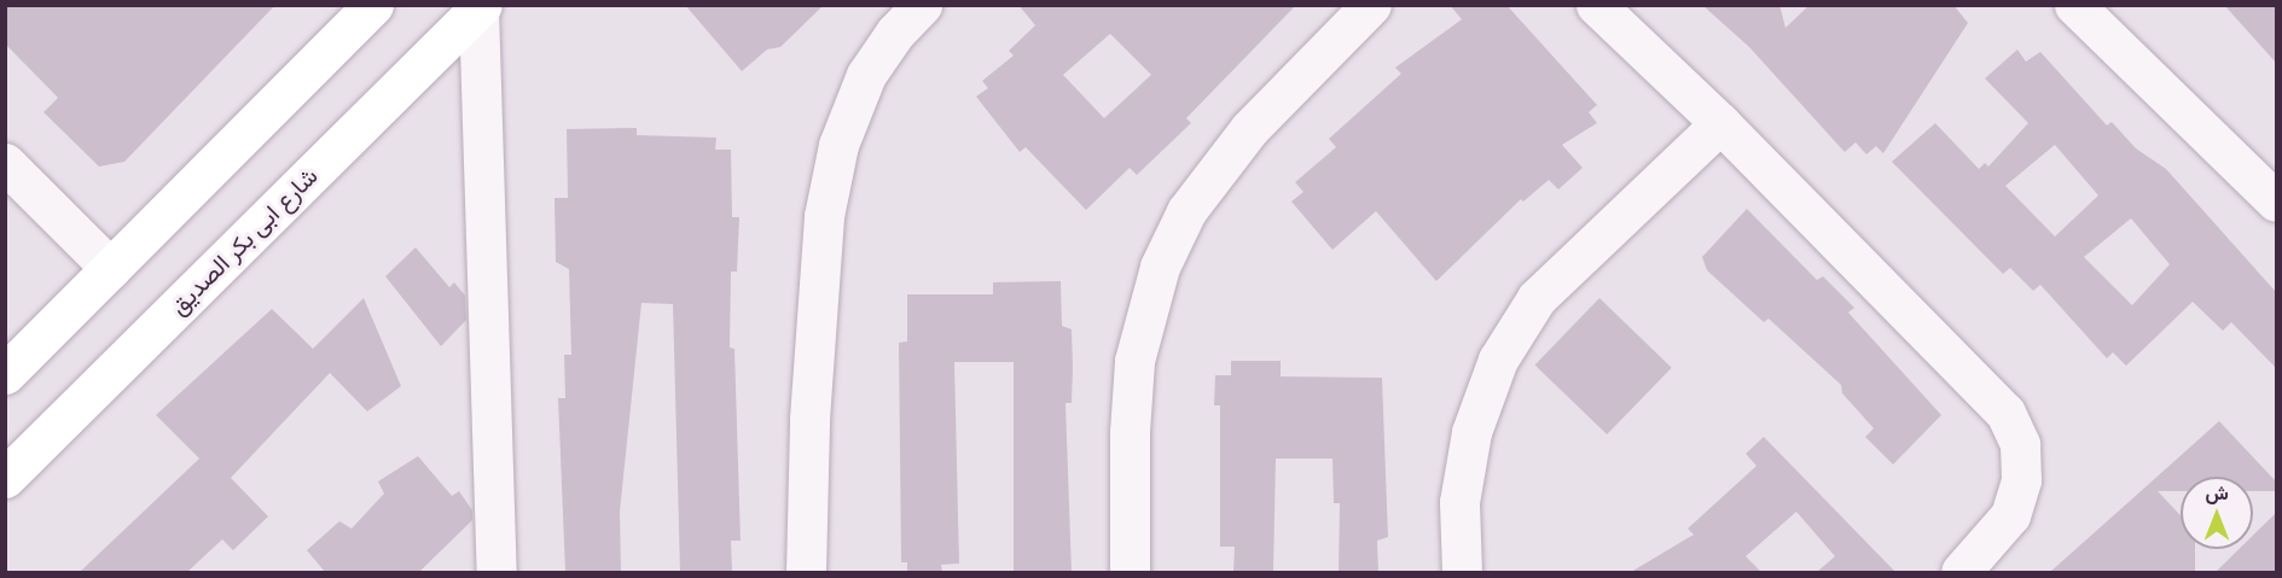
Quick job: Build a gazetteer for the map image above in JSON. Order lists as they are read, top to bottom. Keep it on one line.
{"streets":{"main road":["شارع ابى بكر الصديق"]},"north":"top"}
